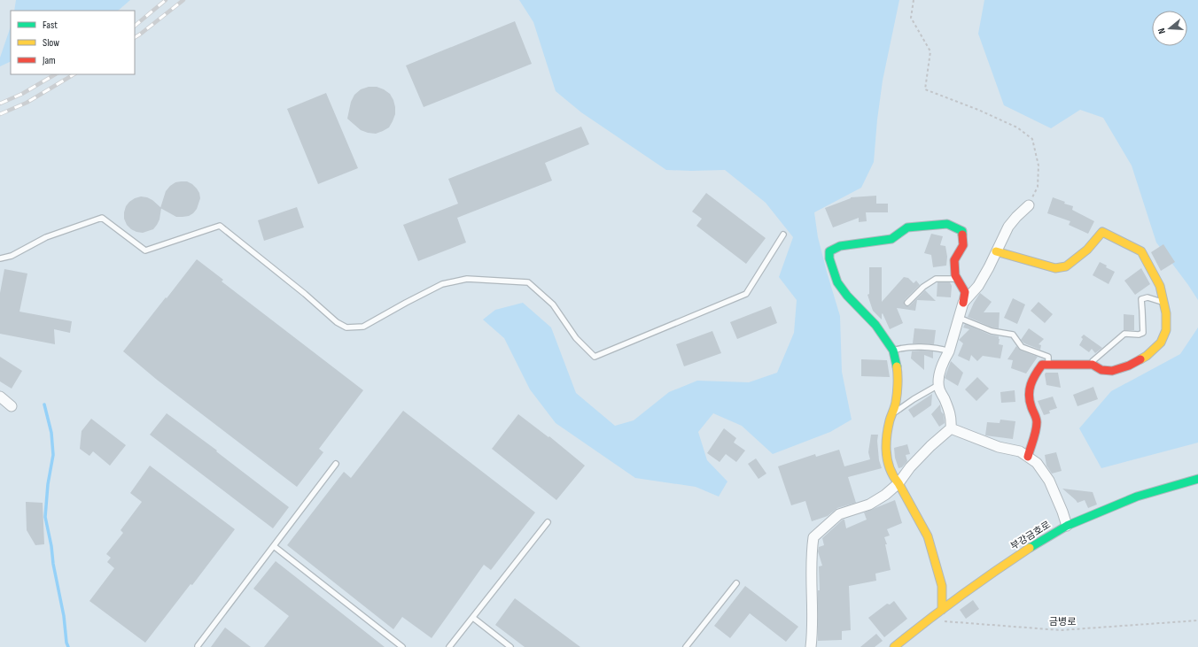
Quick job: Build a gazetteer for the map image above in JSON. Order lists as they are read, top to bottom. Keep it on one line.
{"streets":{"street":["부강금호로"],"path":["금병로"]},"crossings":[["부강금호로","금병로"]],"legend":["Fast","Slow","Jam"],"north":"left"}
